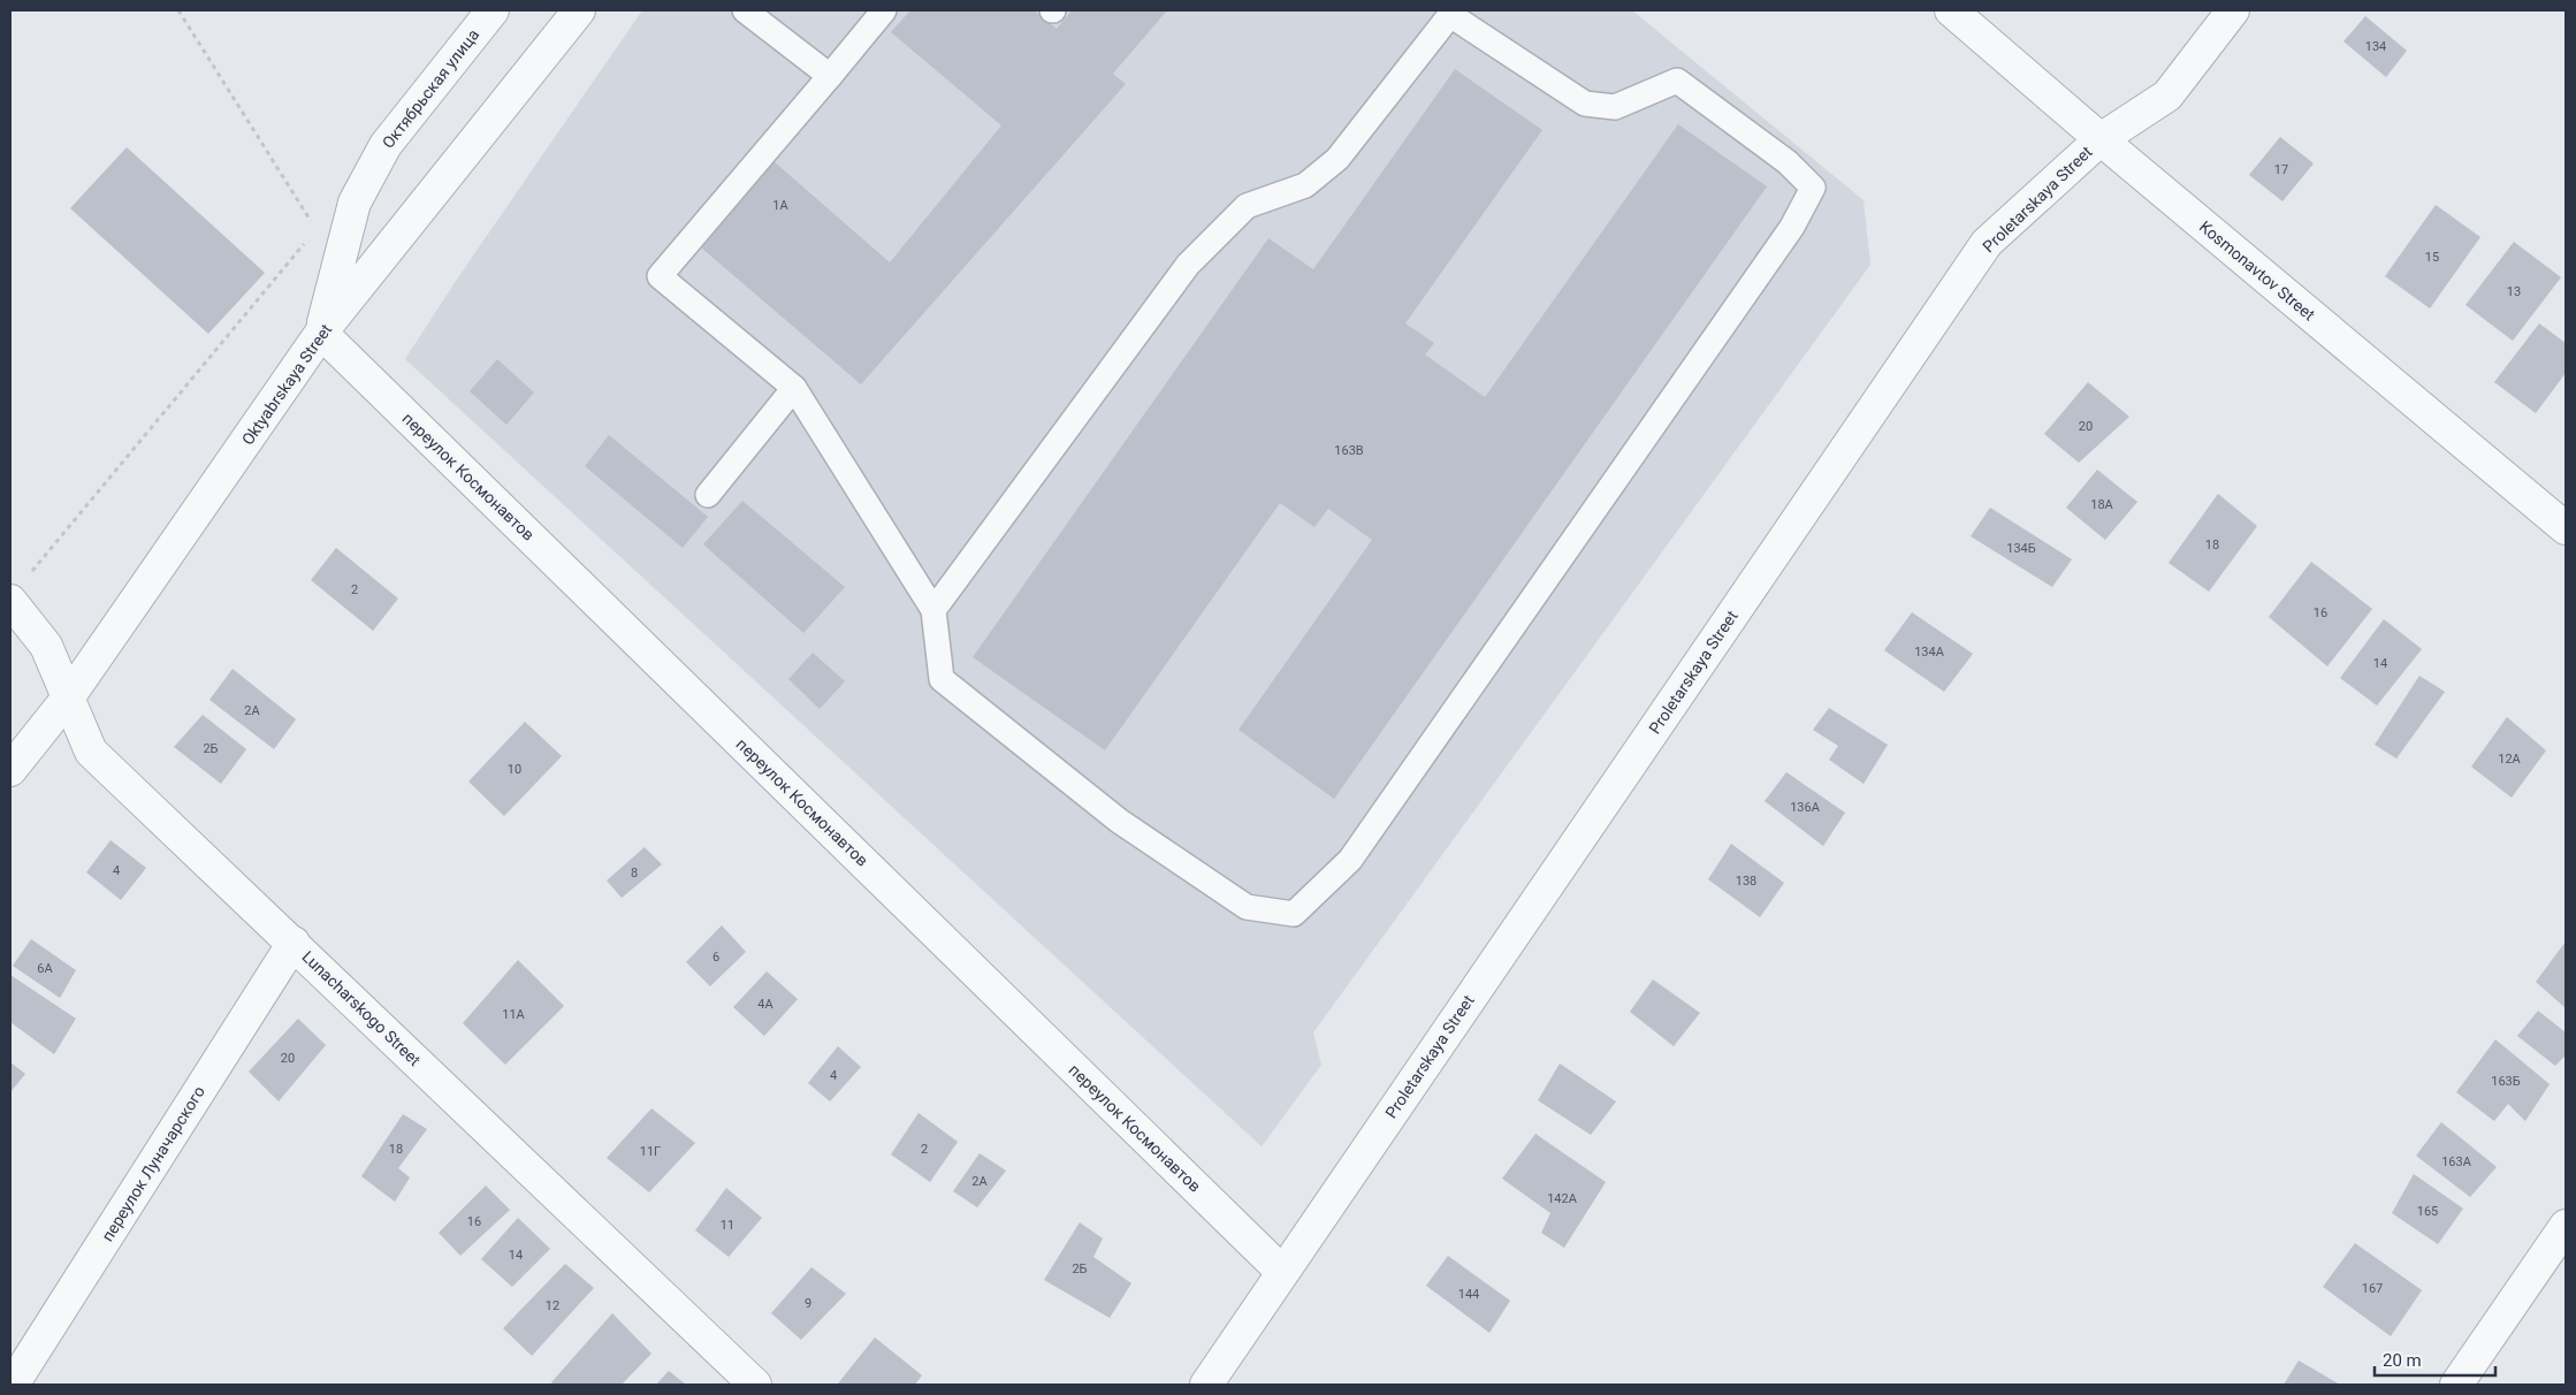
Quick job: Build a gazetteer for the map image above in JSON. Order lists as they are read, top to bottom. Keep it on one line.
{"streets":{"street":["Октябрьская улица","Proletarskaya Street","Kosmonavtov Street","Oktyabrskaya Street","переулок Космонавтов","Lunacharskogo Street","переулок Луначарского"]},"crossings":[["Октябрьская улица","Oktyabrskaya Street"],["Октябрьская улица","переулок Космонавтов"],["Proletarskaya Street","Kosmonavtov Street"],["Proletarskaya Street","переулок Космонавтов"],["Oktyabrskaya Street","переулок Космонавтов"],["Oktyabrskaya Street","Lunacharskogo Street"],["Lunacharskogo Street","переулок Луначарского"]],"house_numbers":["134","17","1А","15","13","20","163В","18А","18","134Б","2","16","134А","14","2А","2Б","12А","10","136А","4","8","138","6","6А","4А","11А","20","4","163Б","18","2","11Г","163А","2А","142А","165","16","11","14","2Б","167","144","9","12"],"scale_bar":"20 m"}
